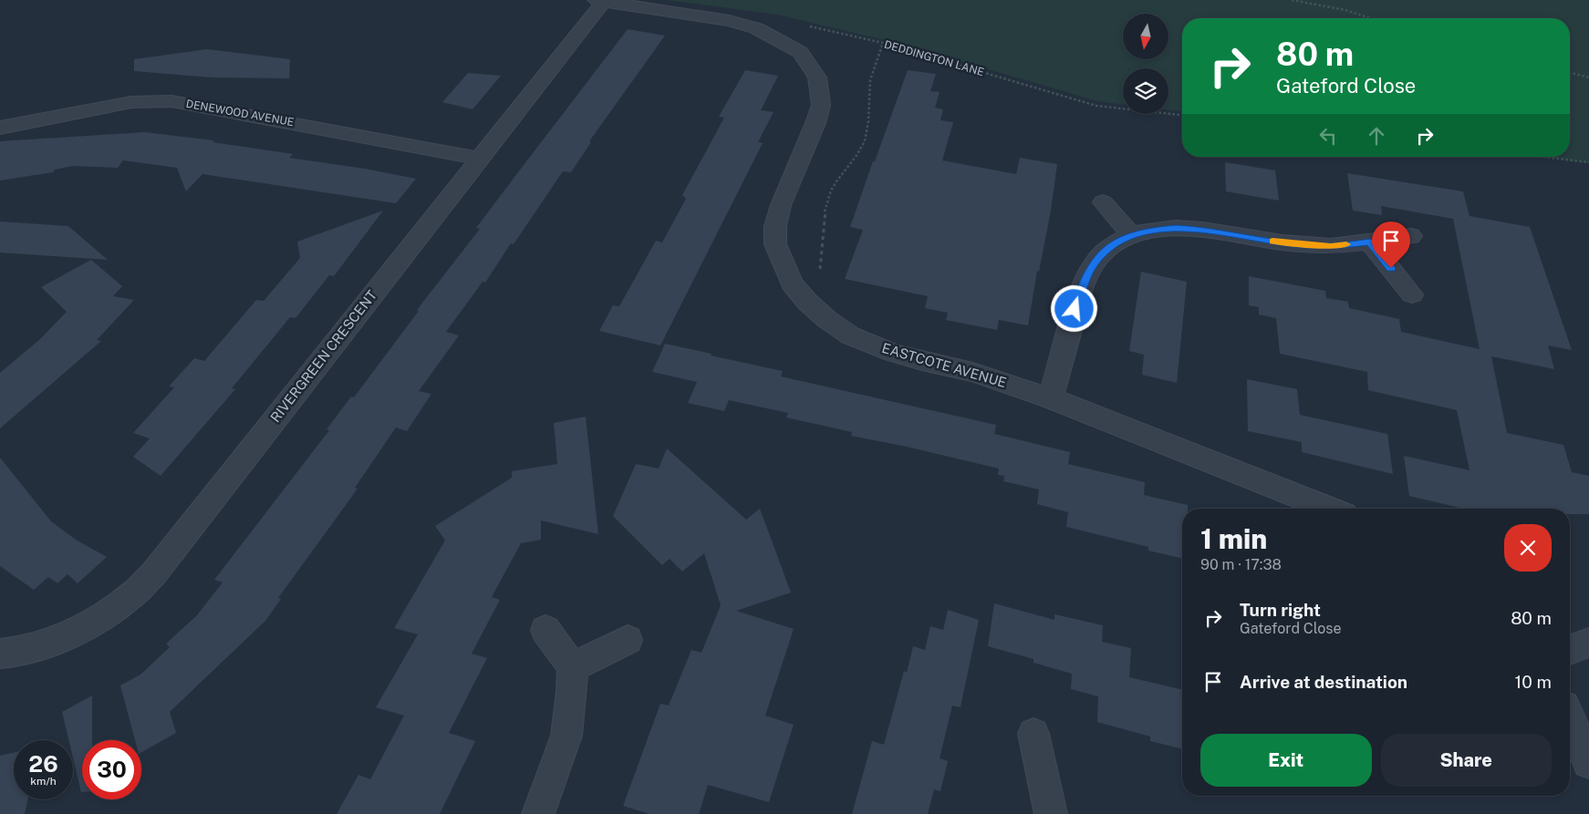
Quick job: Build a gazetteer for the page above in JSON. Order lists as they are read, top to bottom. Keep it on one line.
{"streets":{"street":["DENEWOOD AVENUE","RIVERGREEN CRESCENT","EASTCOTE AVENUE"],"path":["DEDDINGTON LANE"]},"crossings":[["DENEWOOD AVENUE","RIVERGREEN CRESCENT"],["RIVERGREEN CRESCENT","EASTCOTE AVENUE"]],"north":"bottom","page":{"turn":["80 m","Gateford Close"],"heading":["1 min","90 m · 17:38"],"list":[{"name":"Turn right","note":"Gateford Close","value":"80 m"},{"name":"Arrive at destination","value":"10 m"}],"buttons":["Exit","Share"],"speed":"26 km/h","limit":"30"}}
